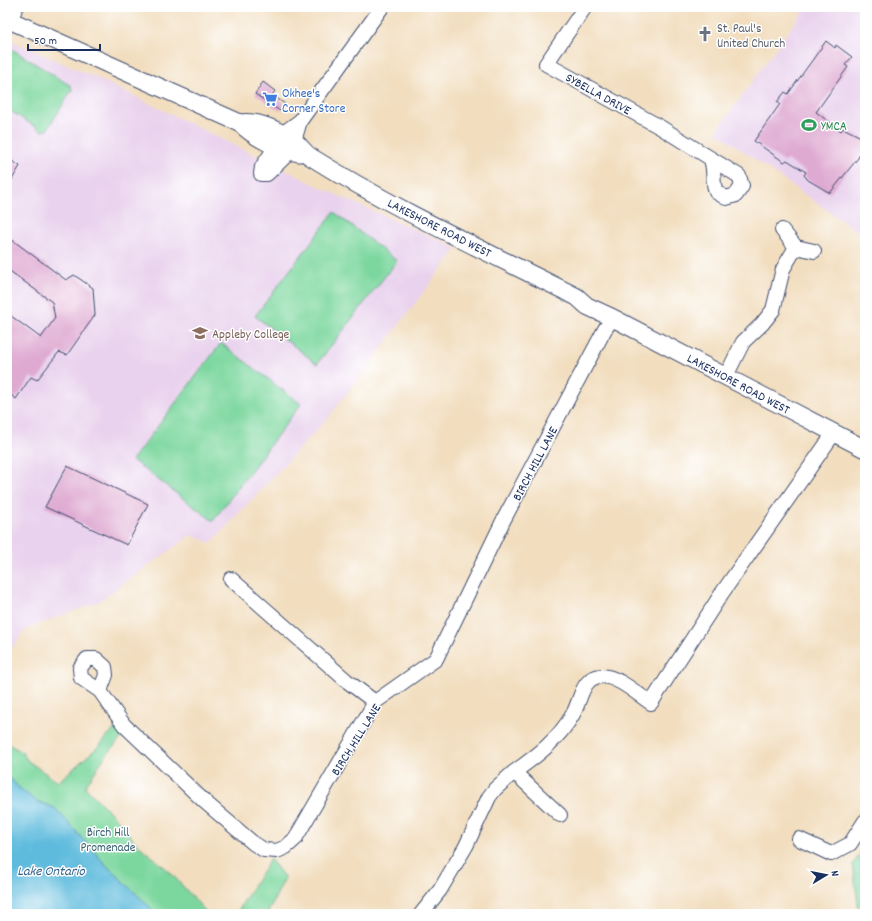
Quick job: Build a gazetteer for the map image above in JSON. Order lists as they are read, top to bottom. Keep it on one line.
{"streets":{"main road":["LAKESHORE ROAD WEST"],"street":["SYBELLA DRIVE","BIRCH HILL LANE"]},"crossings":[["LAKESHORE ROAD WEST","BIRCH HILL LANE"]],"water":["Lake Ontario"],"parks":["Birch Hill Promenade"],"places":{"church":["St. Paul's United Church"],"supermarket":["Okhee's Corner Store"],"sports":["YMCA"],"school or university":["Appleby College"]},"scale_bar":"50 m","north":"right"}
